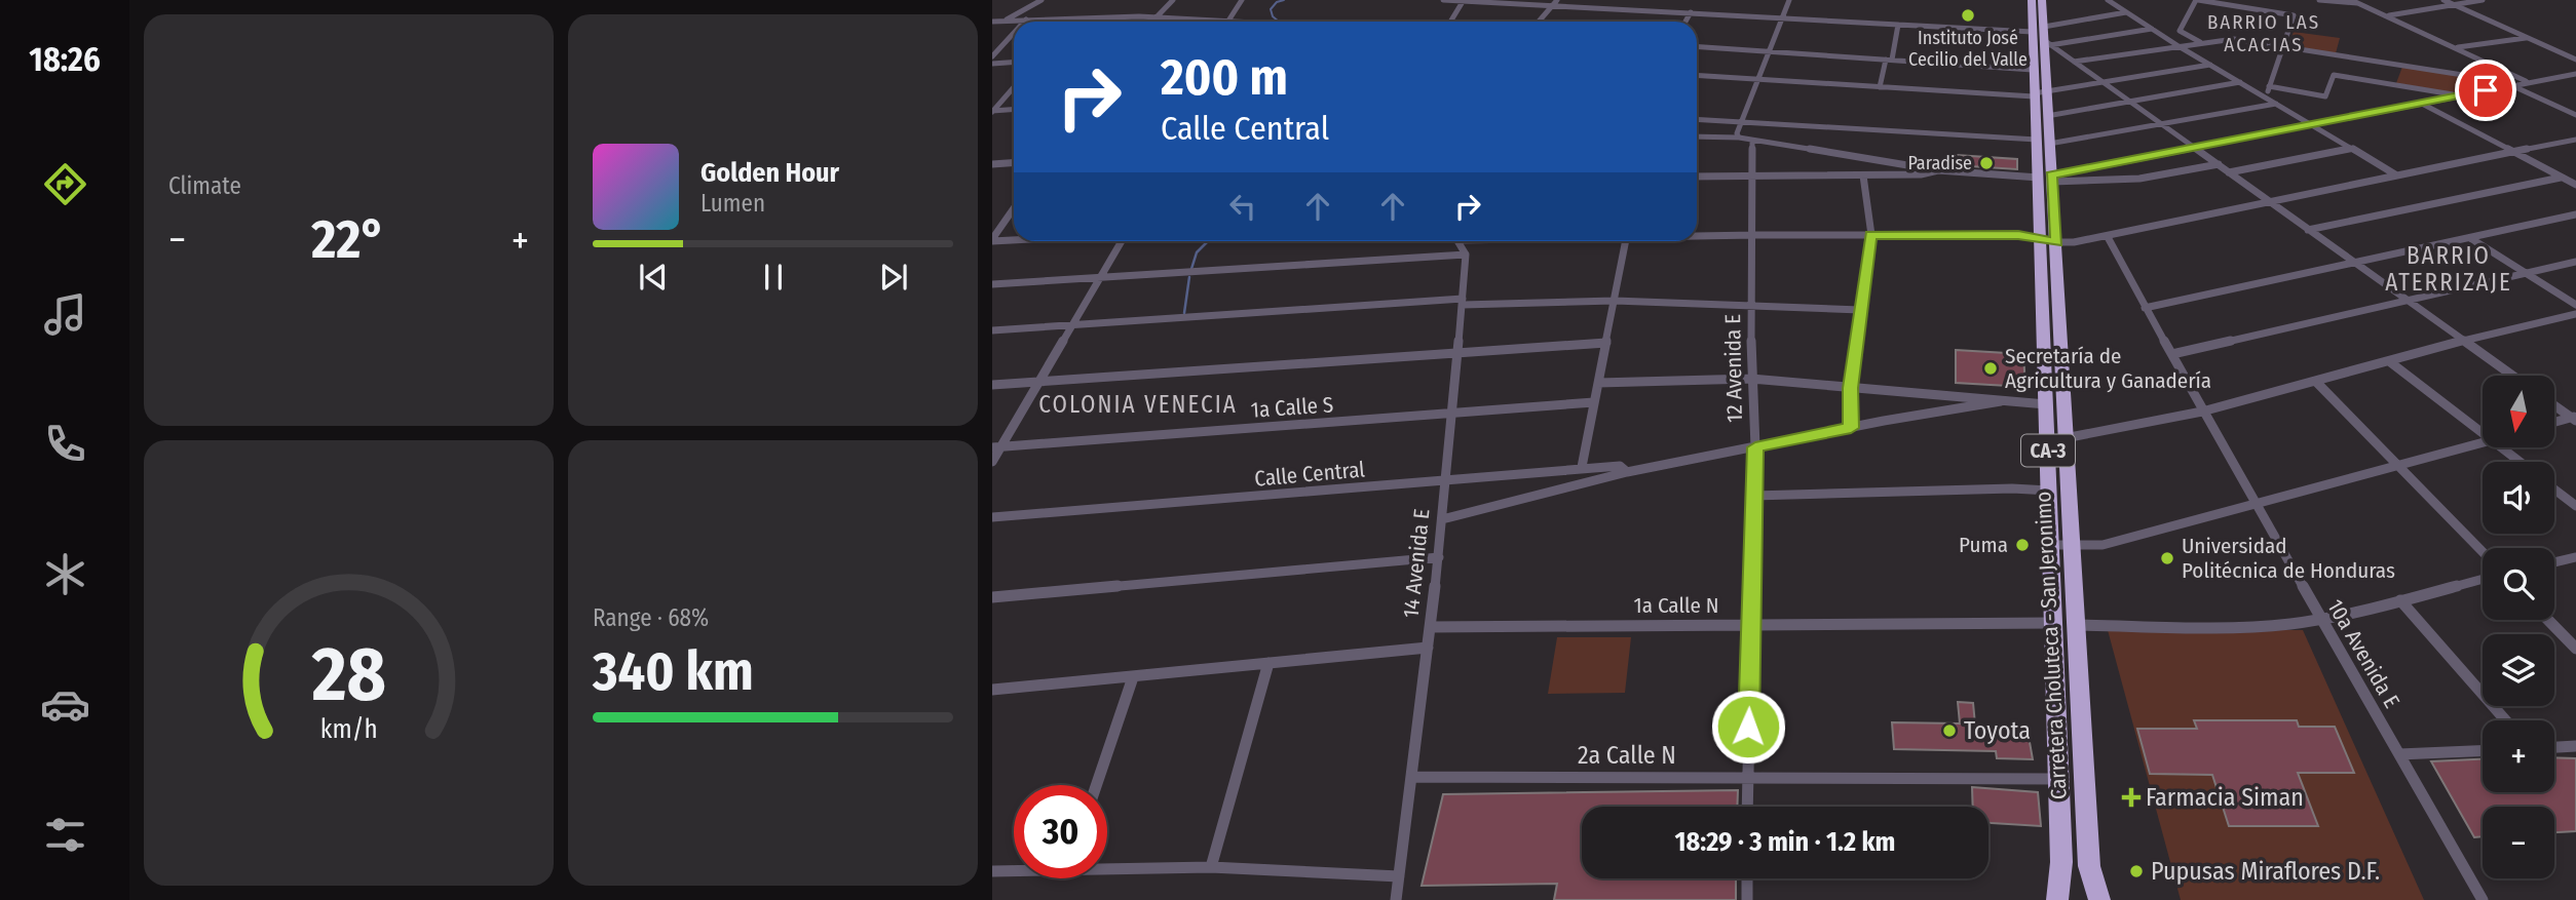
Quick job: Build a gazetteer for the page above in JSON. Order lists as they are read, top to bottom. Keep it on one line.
{"streets":{"highway":["CA-3","Carretera Choluteca - San Jeronimo"],"street":["12 Avenida E","1a Calle S","Calle Central","14 Avenida E","1a Calle N","10a Avenida E","2a Calle N"]},"crossings":[["12 Avenida E","Calle Central"],["12 Avenida E","1a Calle N"],["12 Avenida E","2a Calle N"],["1a Calle S","14 Avenida E"],["Calle Central","14 Avenida E"],["14 Avenida E","1a Calle N"],["14 Avenida E","2a Calle N"],["1a Calle N","Carretera Choluteca - San Jeronimo"],["1a Calle N","10a Avenida E"],["Carretera Choluteca - San Jeronimo","2a Calle N"]],"districts":["BARRIO LAS ACACIAS","BARRIO ATERRIZAJE","COLONIA VENECIA"],"places":{"other":["Instituto José Cecilio del Valle","Paradise","Secretaría de Agricultura y Ganadería","Puma","Universidad Politécnica de Honduras","Toyota","Pupusas Miraflores D.F."],"health":["Farmacia Siman"]},"north":"bottom","page":{"tabs":"18:26","tile":["Climate",["Range · 68%","340 km"]],"turn":["200 m","Calle Central"],"song":["Golden Hour","Lumen"],"heat":["−","22°","+"],"map_buttons":["+","−"],"limit":"30","trip":"18:29 · 3 min · 1.2 km","gauge":["28","km/h"]}}
